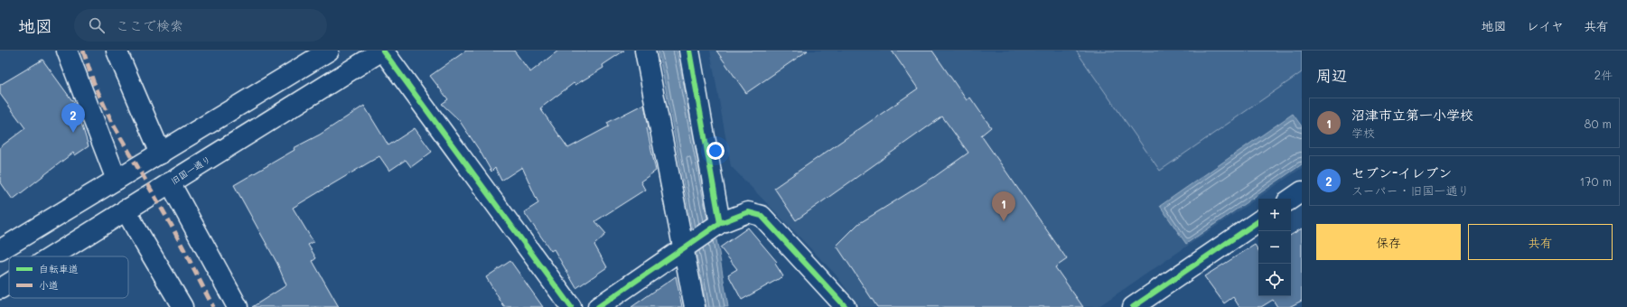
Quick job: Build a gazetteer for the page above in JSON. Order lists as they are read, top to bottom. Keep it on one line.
{"streets":{"street":["旧国一通り"]},"legend":["自転車道","小道"],"page":{"header":"地図","search":"ここで検索","nav":["地図","レイヤ","共有"],"heading":["周辺","2件"],"list":[{"mark":"1","name":"沼津市立第一小学校","note":"学校","value":"80 m"},{"mark":"2","name":"セブン-イレブン","note":"スーパー · 旧国一通り","value":"170 m"}],"pins":["2","1"],"map_buttons":["+","−"],"buttons":["保存","共有"]}}
